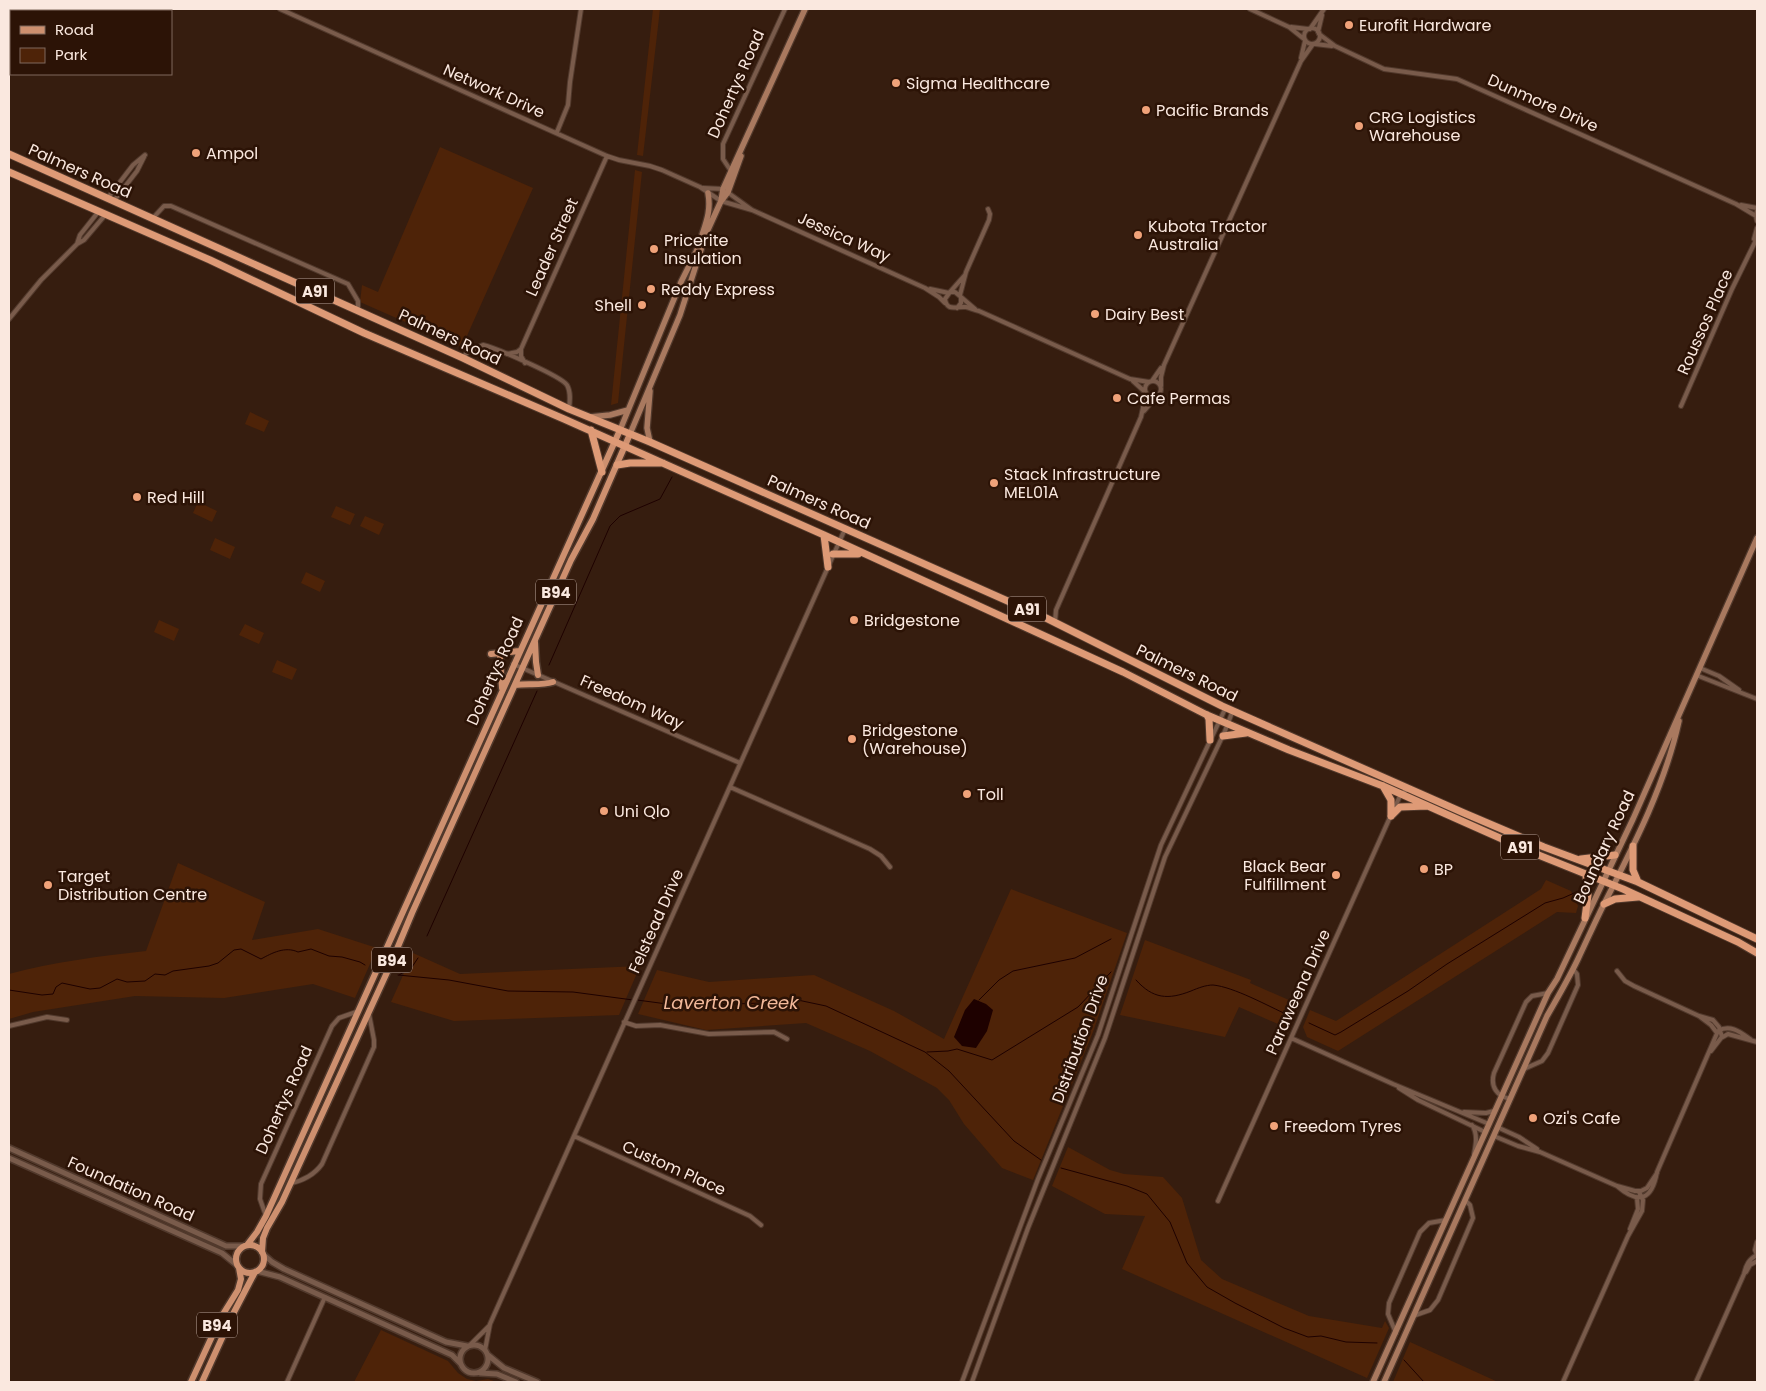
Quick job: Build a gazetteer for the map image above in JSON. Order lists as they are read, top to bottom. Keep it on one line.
{"streets":{"highway":["Palmers Road","A91"],"main road":["Dohertys Road","B94","Boundary Road"],"street":["Network Drive","Dunmore Drive","Jessica Way","Leader Street","Roussos Place","Freedom Way","Felstead Drive","Paraweena Drive","Distribution Drive","Custom Place","Foundation Road"]},"crossings":[["Dohertys Road","Network Drive"],["Dohertys Road","Palmers Road"],["Dohertys Road","Jessica Way"],["Dohertys Road","B94"],["Dohertys Road","Freedom Way"],["Dohertys Road","Foundation Road"],["Network Drive","Jessica Way"],["Network Drive","Leader Street"],["Palmers Road","A91"],["Palmers Road","Boundary Road"],["Palmers Road","Felstead Drive"],["Palmers Road","Paraweena Drive"],["Palmers Road","Distribution Drive"],["A91","Boundary Road"],["B94","Foundation Road"],["Freedom Way","Felstead Drive"],["Felstead Drive","Custom Place"]],"water":["Laverton Creek"],"places":["Eurofit Hardware","Sigma Healthcare","Pacific Brands","CRG Logistics Warehouse","Ampol","Kubota Tractor Australia","Pricerite Insulation","Reddy Express","Shell","Dairy Best","Cafe Permas","Stack Infrastructure MEL01A","Red Hill","Bridgestone","Bridgestone (Warehouse)","Toll","Uni Qlo","BP","Black Bear Fulfillment","Target Distribution Centre","Ozi's Cafe","Freedom Tyres"],"legend":["Road","Park"]}
